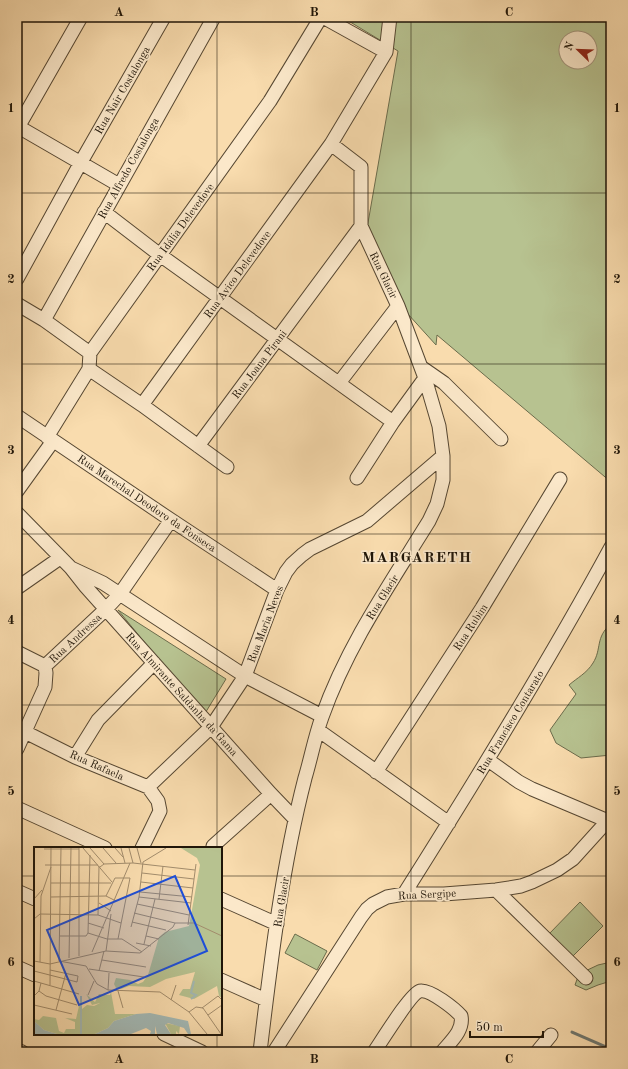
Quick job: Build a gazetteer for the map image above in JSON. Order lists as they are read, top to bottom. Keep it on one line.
{"streets":{"street":["Rua Nair Costalonga","Rua Alfredo Costalonga","Rua Idália Delevedove","Rua Avico Delevedove","Rua Glacir","Rua Joana Pirani","Rua Marechal Deodoro da Fonseca","Rua Maria Neves","Rua Rubim","Rua Andressa","Rua Almirante Saldanha da Gama","Rua Francisco Contarato","Rua Rafaela","Rua Sergipe"]},"crossings":[["Rua Avico Delevedove","Rua Glacir"],["Rua Glacir","Rua Joana Pirani"],["Rua Glacir","Rua Maria Neves"],["Rua Glacir","Rua Almirante Saldanha da Gama"],["Rua Marechal Deodoro da Fonseca","Rua Maria Neves"],["Rua Marechal Deodoro da Fonseca","Rua Andressa"],["Rua Maria Neves","Rua Almirante Saldanha da Gama"],["Rua Maria Neves","Rua Rafaela"],["Rua Andressa","Rua Almirante Saldanha da Gama"],["Rua Francisco Contarato","Rua Sergipe"]],"districts":["MARGARETH"],"scale_bar":"50 m","north":"top left","grid":{"columns":["A","B","C"],"rows":["1","2","3","4","5","6"]}}
